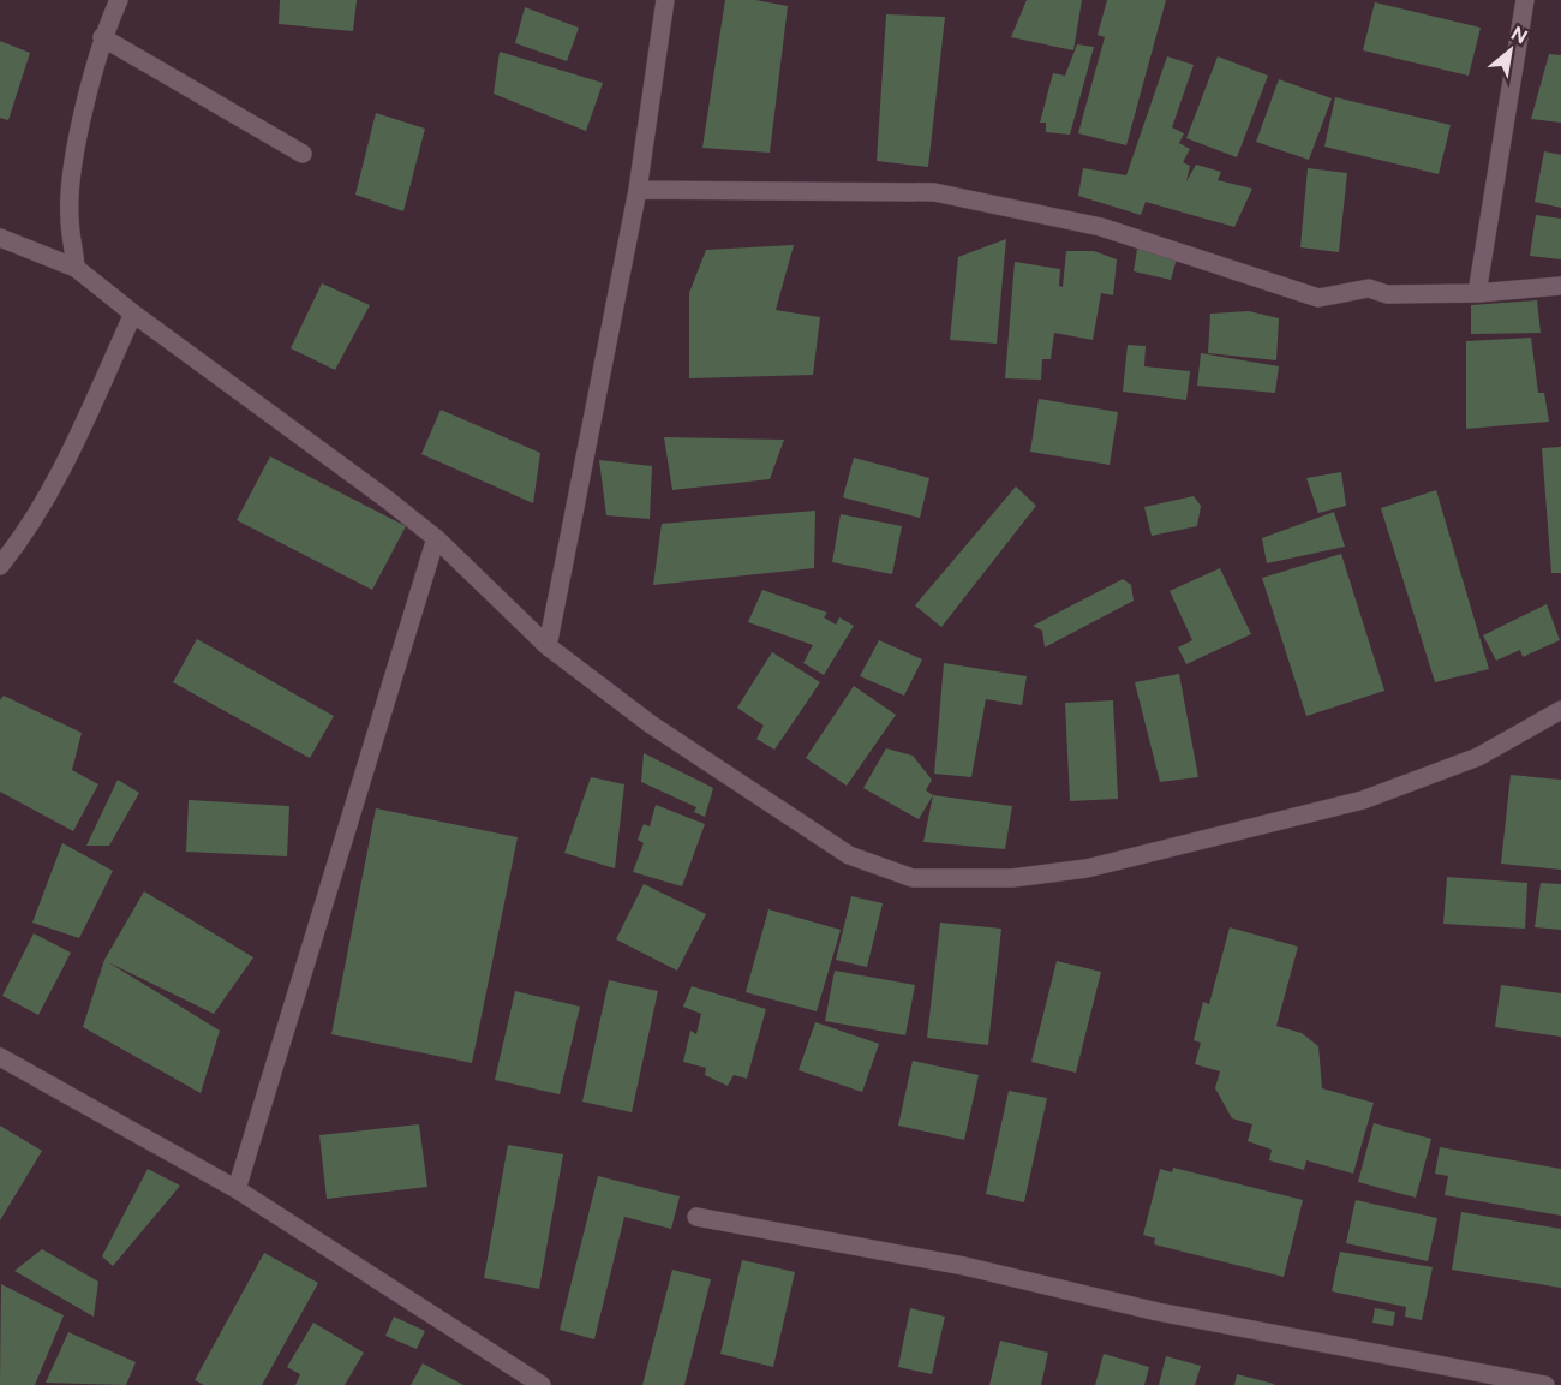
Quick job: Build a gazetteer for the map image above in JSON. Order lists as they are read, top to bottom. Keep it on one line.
{"north":"top right"}
